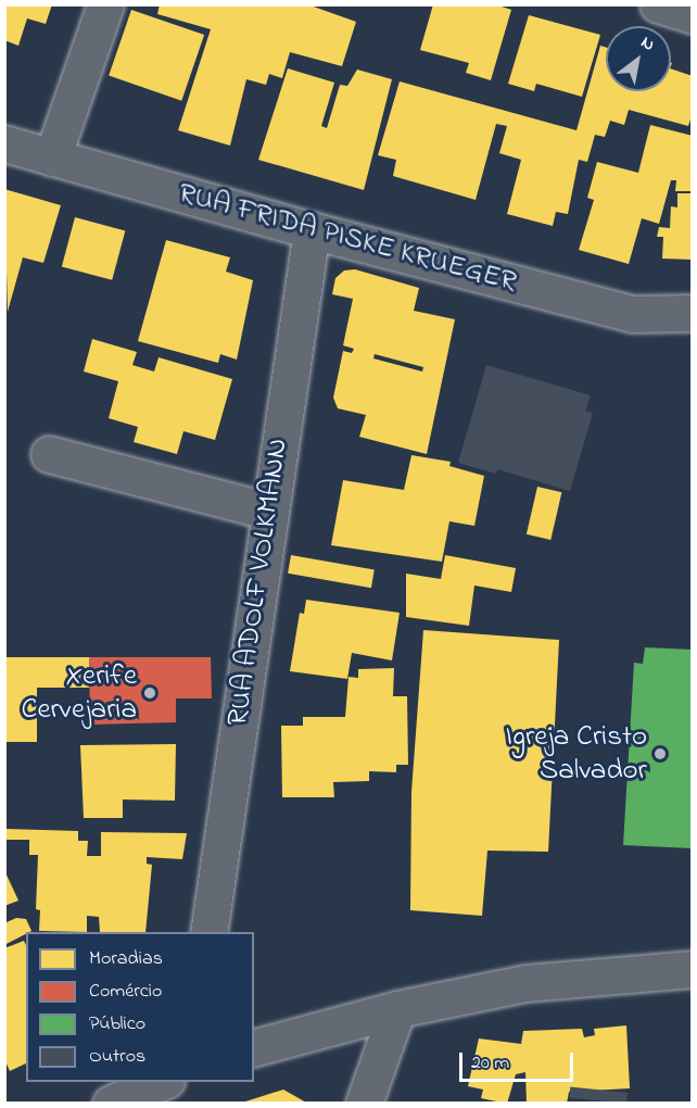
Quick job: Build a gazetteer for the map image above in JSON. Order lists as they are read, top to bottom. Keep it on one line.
{"streets":{"street":["RUA FRIDA PISKE KRUEGER","RUA ADOLF VOLKMANN"]},"crossings":[["RUA FRIDA PISKE KRUEGER","RUA ADOLF VOLKMANN"]],"places":["Xerife Cervejaria","Igreja Cristo Salvador"],"legend":["Moradias","Comércio","Público","Outros"],"scale_bar":"20 m","north":"top right"}
